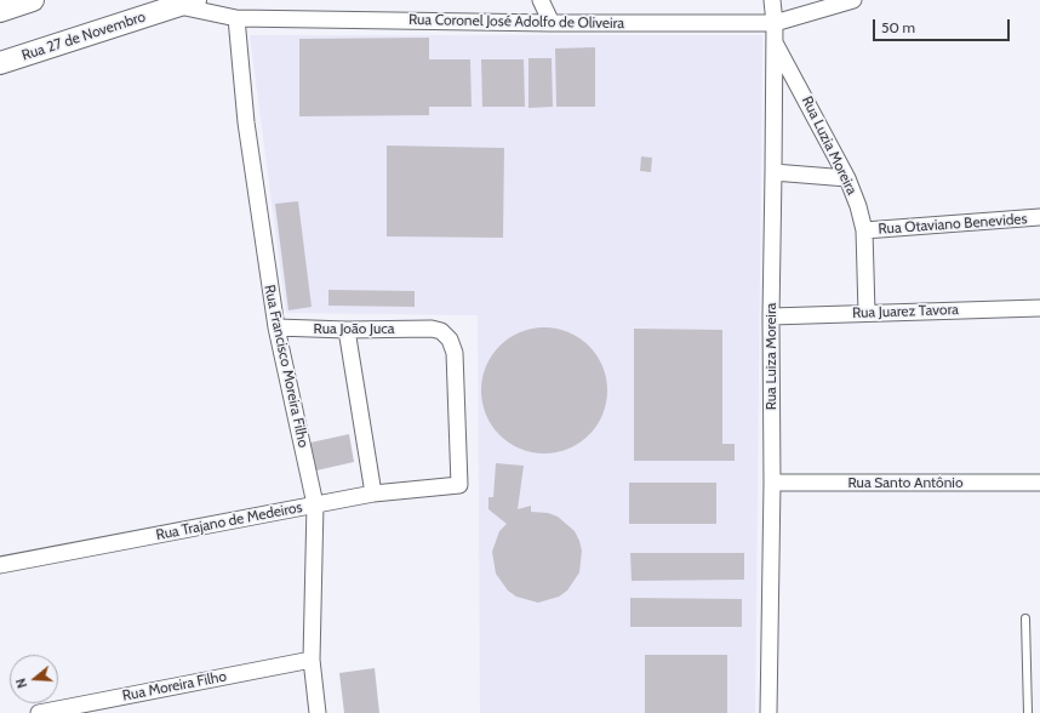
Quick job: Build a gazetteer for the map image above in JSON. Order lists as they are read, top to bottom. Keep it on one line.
{"streets":{"main road":["Rua 27 de Novembro"],"street":["Rua Coronel José Adolfo de Oliveira","Rua Luzia Moreira","Rua Otaviano Benevides","Rua Juarez Tavora","Rua João Juca","Rua Luiza Moreira","Rua Francisco Moreira Filho","Rua Santo Antônio","Rua Trajano de Medeiros","Rua Moreira Filho"]},"crossings":[["Rua Coronel José Adolfo de Oliveira","Rua 27 de Novembro"],["Rua Coronel José Adolfo de Oliveira","Rua Luiza Moreira"],["Rua Coronel José Adolfo de Oliveira","Rua Francisco Moreira Filho"],["Rua Luzia Moreira","Rua Otaviano Benevides"],["Rua Luzia Moreira","Rua Juarez Tavora"],["Rua Luzia Moreira","Rua Luiza Moreira"],["Rua Juarez Tavora","Rua Luiza Moreira"],["Rua João Juca","Rua Francisco Moreira Filho"],["Rua João Juca","Rua Trajano de Medeiros"],["Rua Luiza Moreira","Rua Santo Antônio"],["Rua Francisco Moreira Filho","Rua Trajano de Medeiros"],["Rua Francisco Moreira Filho","Rua Moreira Filho"]],"scale_bar":"50 m","north":"left"}
